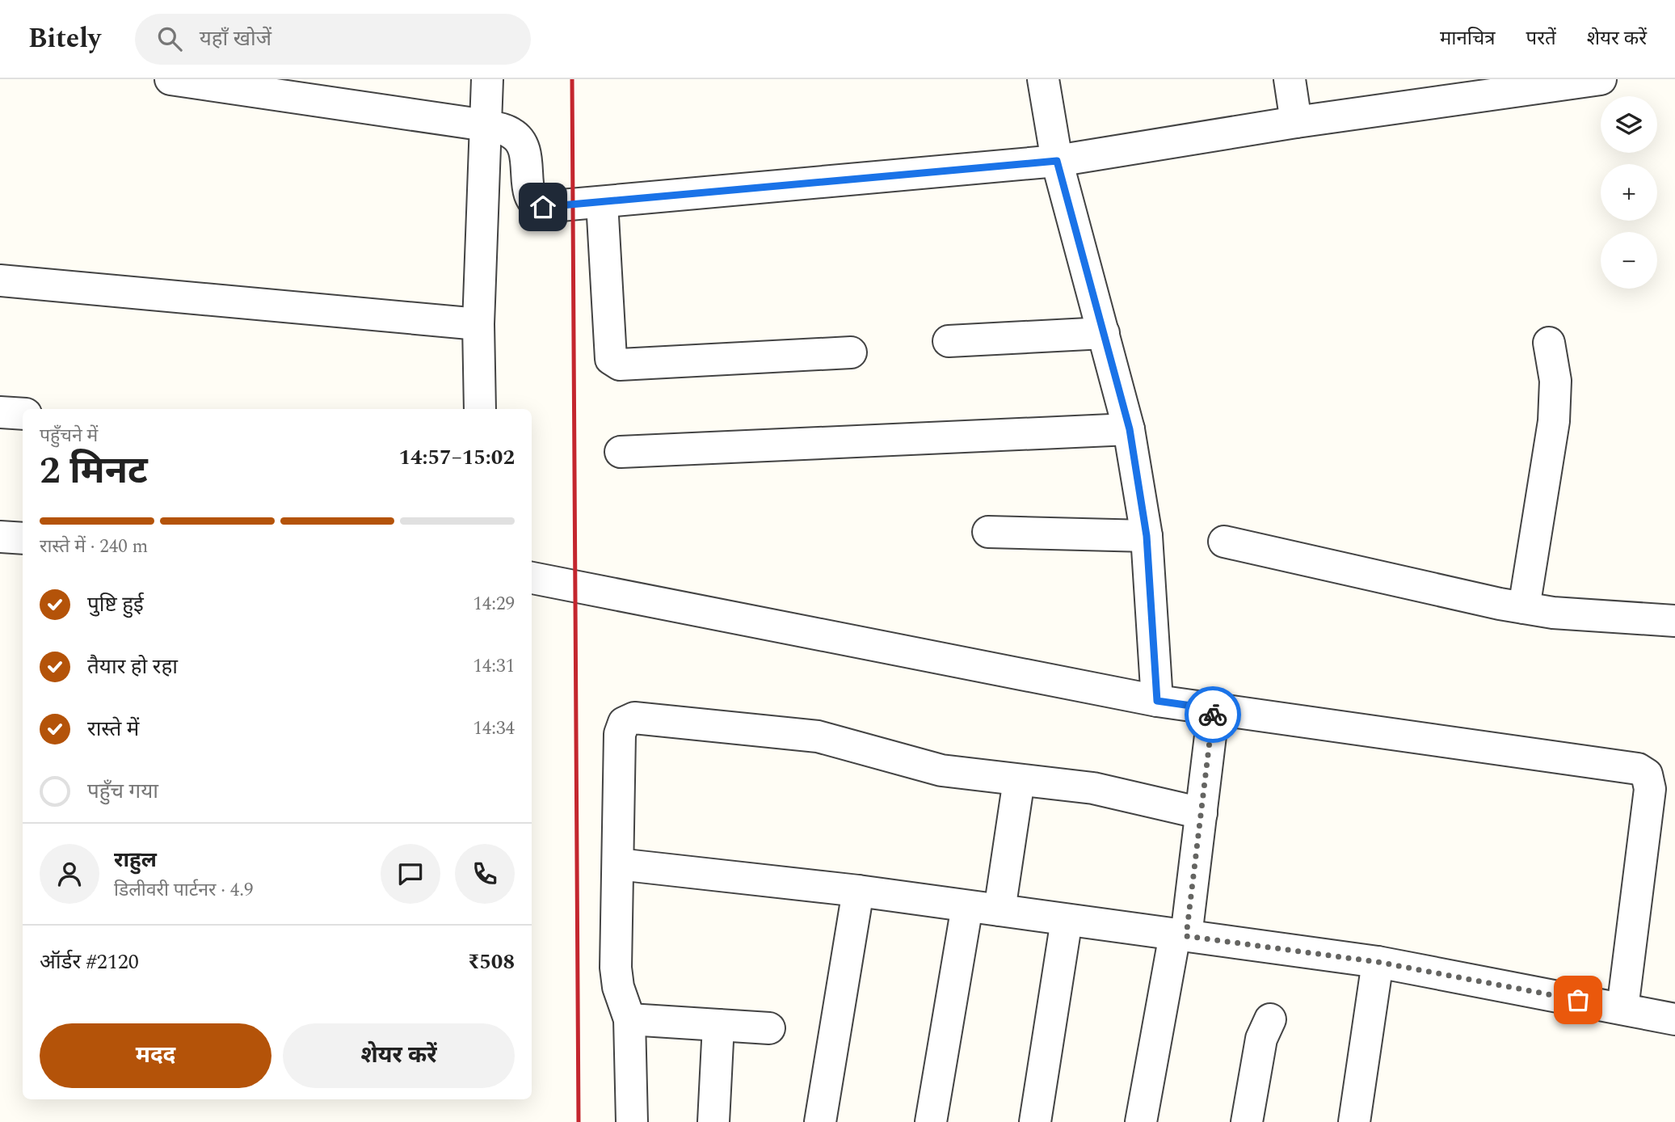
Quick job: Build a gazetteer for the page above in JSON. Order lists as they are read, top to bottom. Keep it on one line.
{"page":{"header":"Bitely","search":"यहाँ खोजें","nav":["मानचित्र","परतें","शेयर करें"],"map_buttons":["+","−"],"heading":["2 मिनट","पहुँचने में","14:57–15:02"],"panel":["राहुल","डिलीवरी पार्टनर · 4.9","ऑर्डर #2120","₹508"],"bar":"रास्ते में · 240 m","list":[["पुष्टि हुई","14:29"],["तैयार हो रहा","14:31"],["रास्ते में","14:34"],"पहुँच गया"],"buttons":["मदद","शेयर करें"]}}
